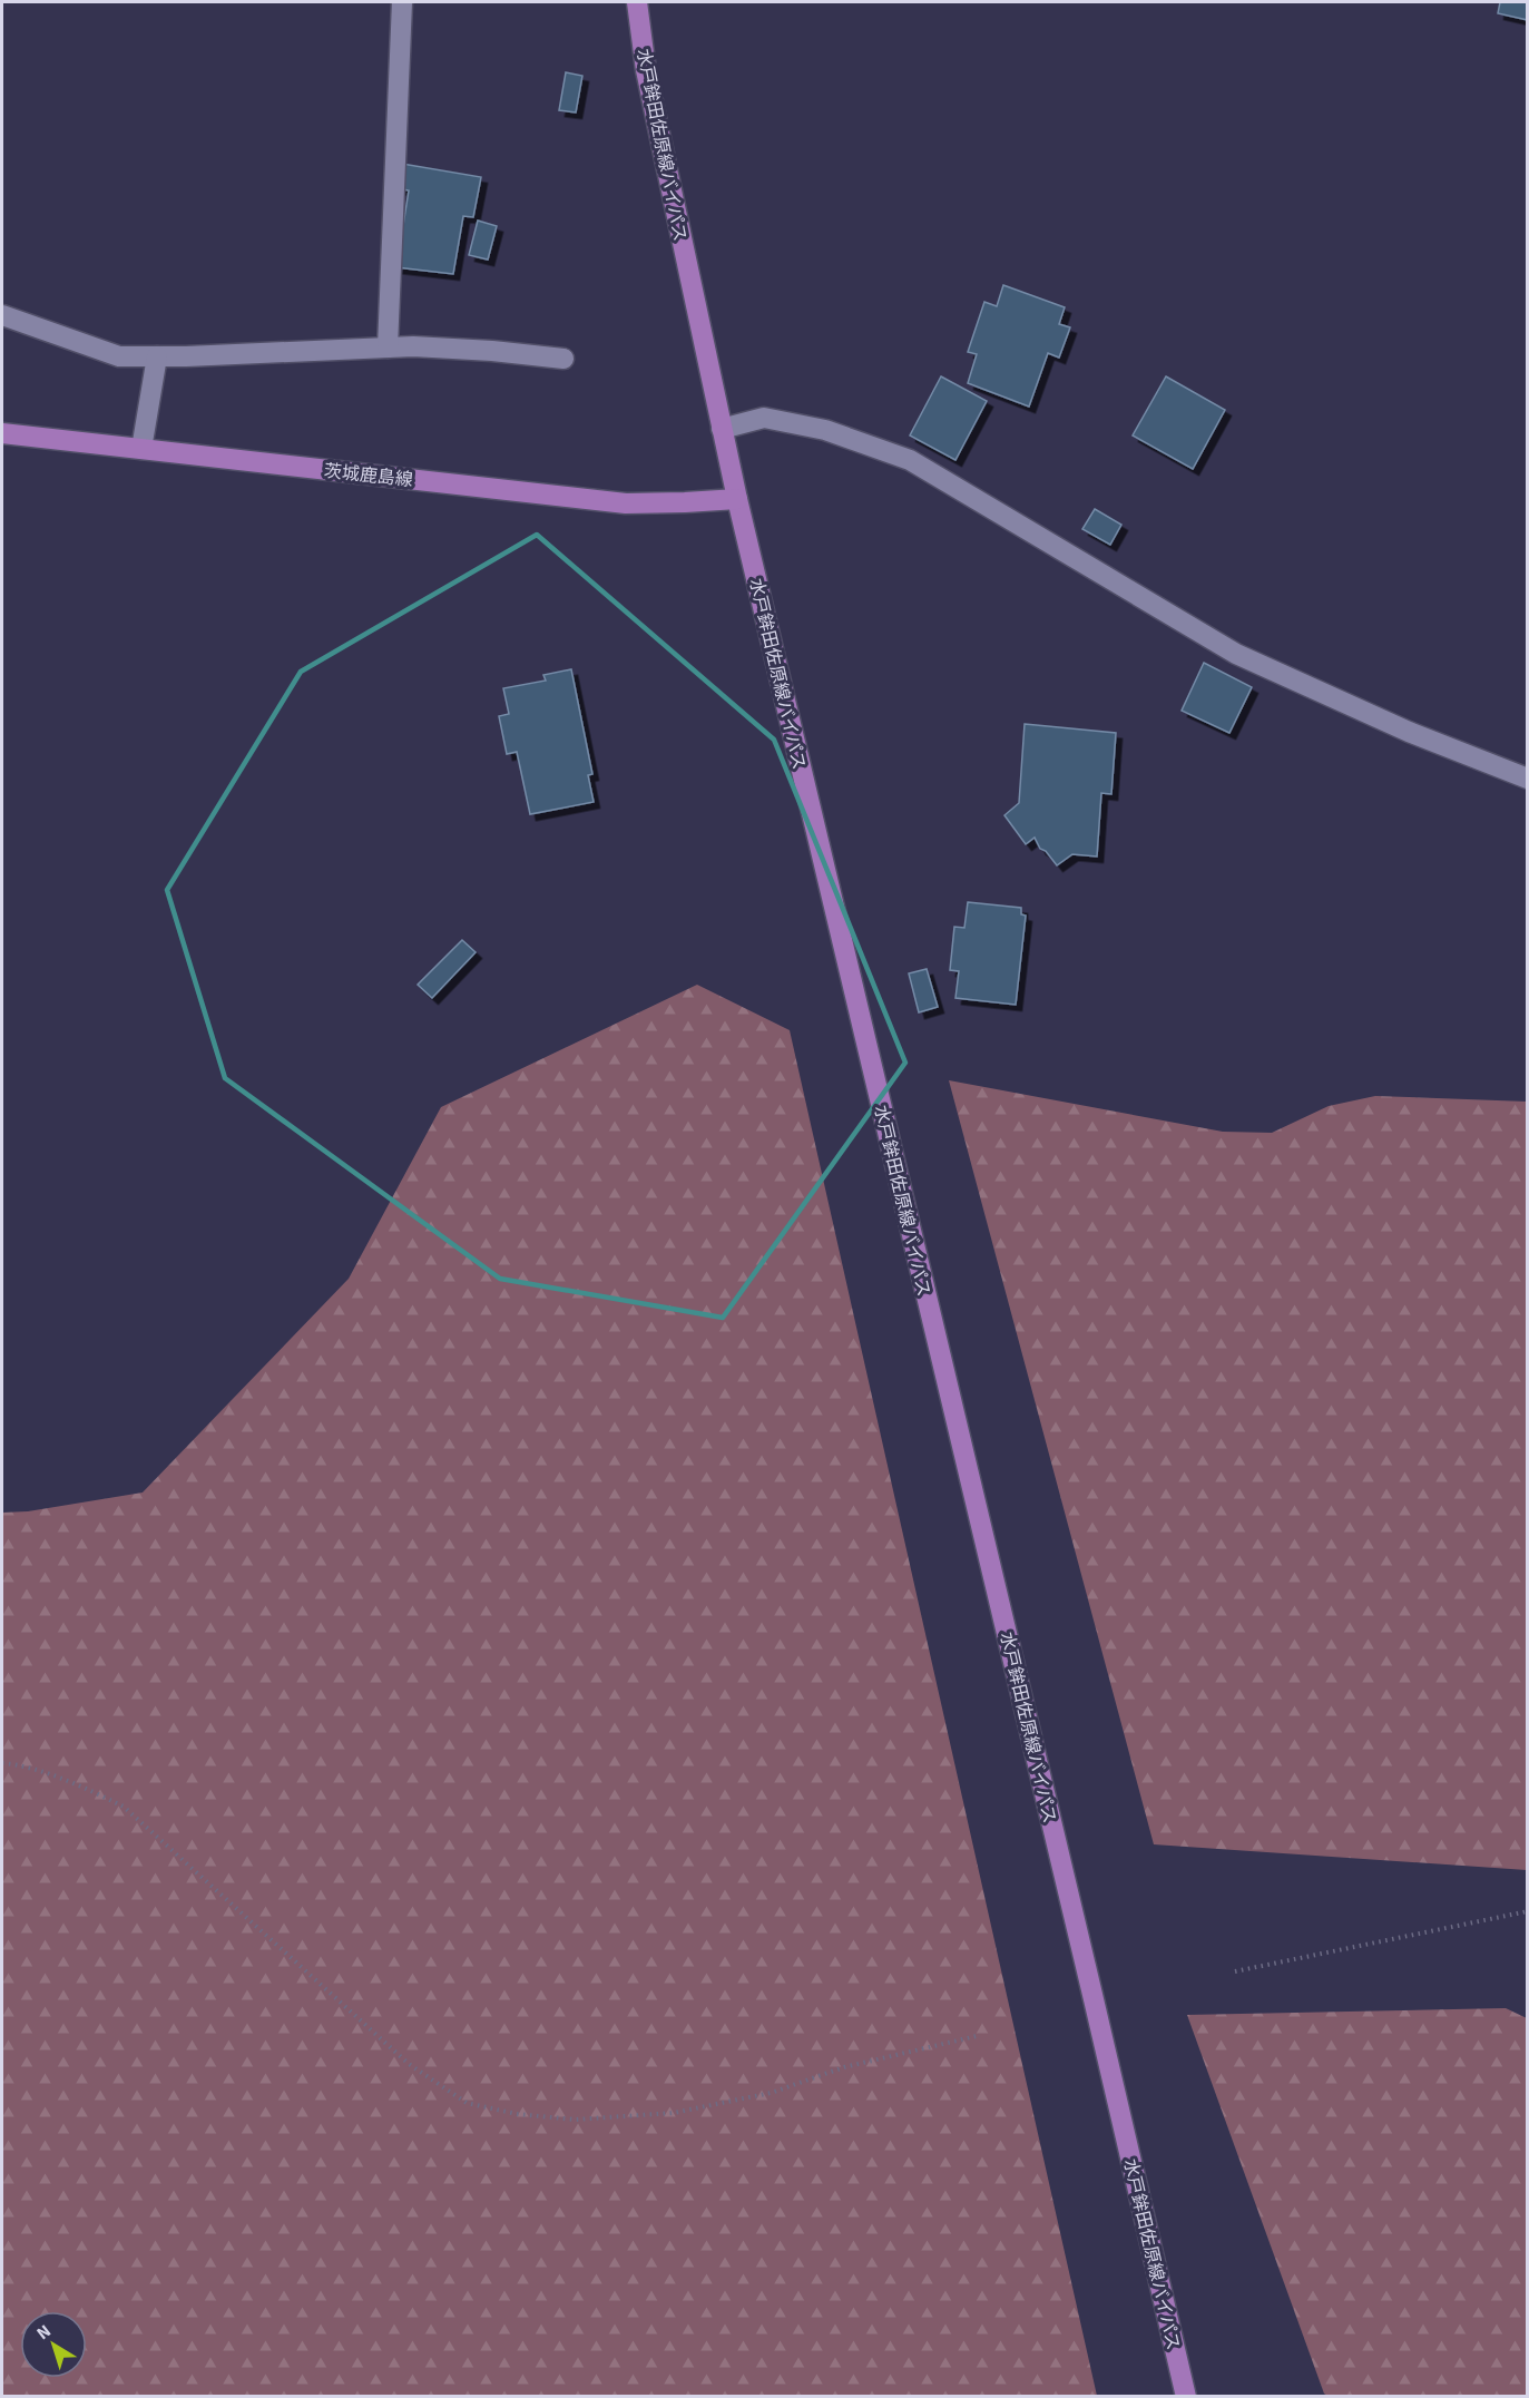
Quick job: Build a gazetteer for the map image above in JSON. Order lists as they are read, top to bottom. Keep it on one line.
{"streets":{"main road":["水戸鉾田佐原線バイパス","茨城鹿島線"]},"crossings":[["水戸鉾田佐原線バイパス","茨城鹿島線"]],"north":"top left"}
